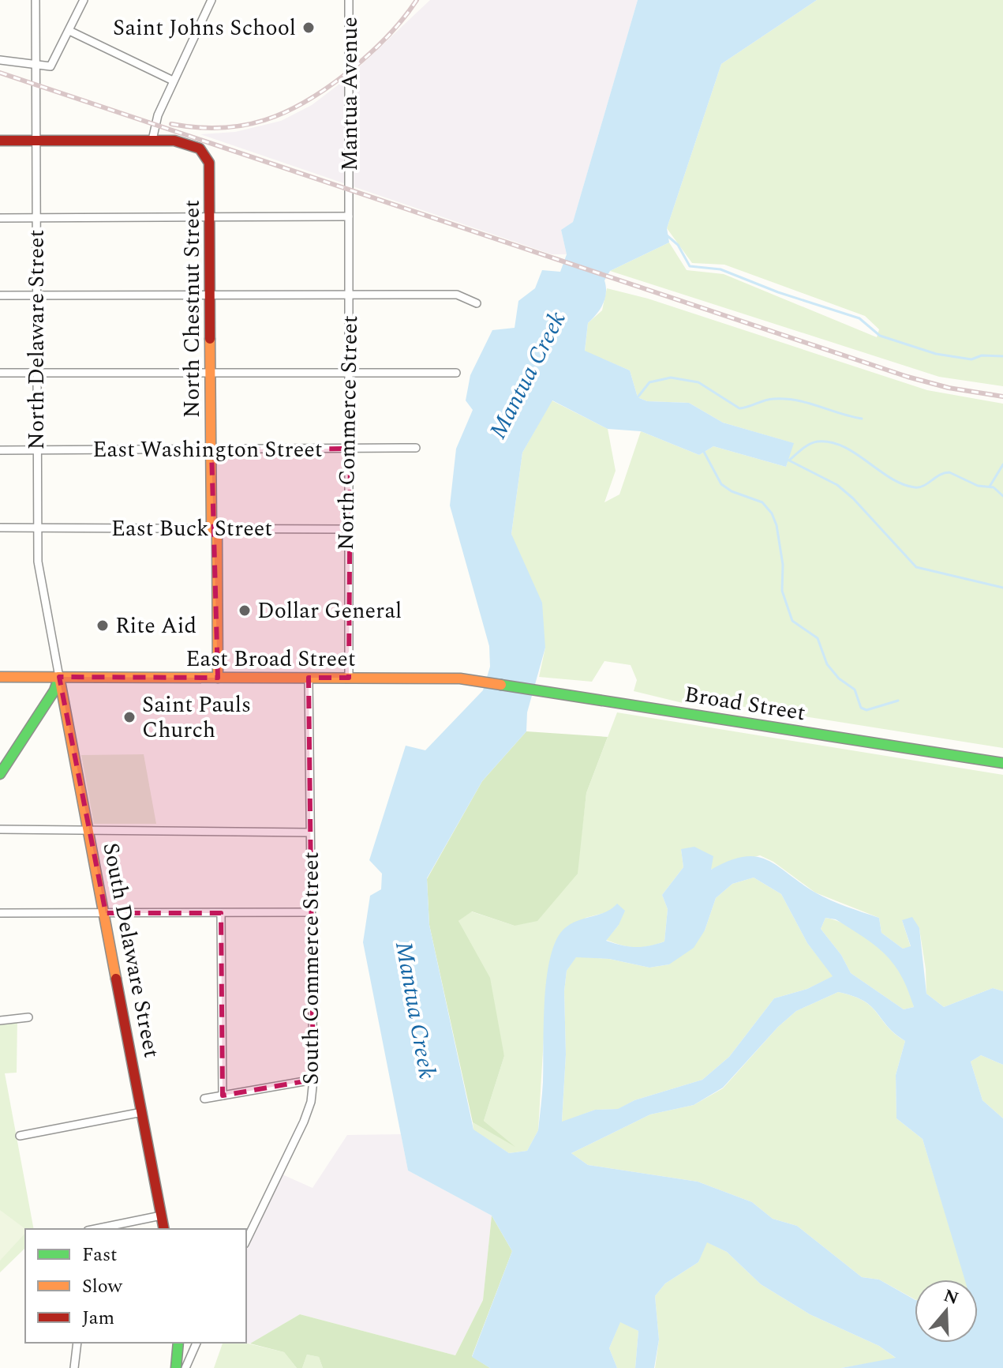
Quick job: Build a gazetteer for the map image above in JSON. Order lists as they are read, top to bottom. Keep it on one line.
{"streets":{"main road":["North Chestnut Street","East Broad Street","Broad Street","South Delaware Street"],"street":["Mantua Avenue","North Delaware Street","North Commerce Street","East Washington Street","East Buck Street","South Commerce Street"]},"crossings":[["Mantua Avenue","North Commerce Street"],["North Chestnut Street","East Washington Street"],["North Chestnut Street","East Buck Street"],["North Chestnut Street","East Broad Street"],["North Delaware Street","East Washington Street"],["North Delaware Street","East Buck Street"],["North Delaware Street","East Broad Street"],["North Delaware Street","South Delaware Street"],["North Commerce Street","East Washington Street"],["North Commerce Street","East Buck Street"],["North Commerce Street","East Broad Street"],["East Broad Street","Broad Street"],["East Broad Street","South Delaware Street"],["East Broad Street","South Commerce Street"]],"water":["Mantua Creek"],"places":["Saint Johns School","Dollar General","Rite Aid","Saint Pauls Church"],"legend":["Fast","Slow","Jam"],"north":"top"}
